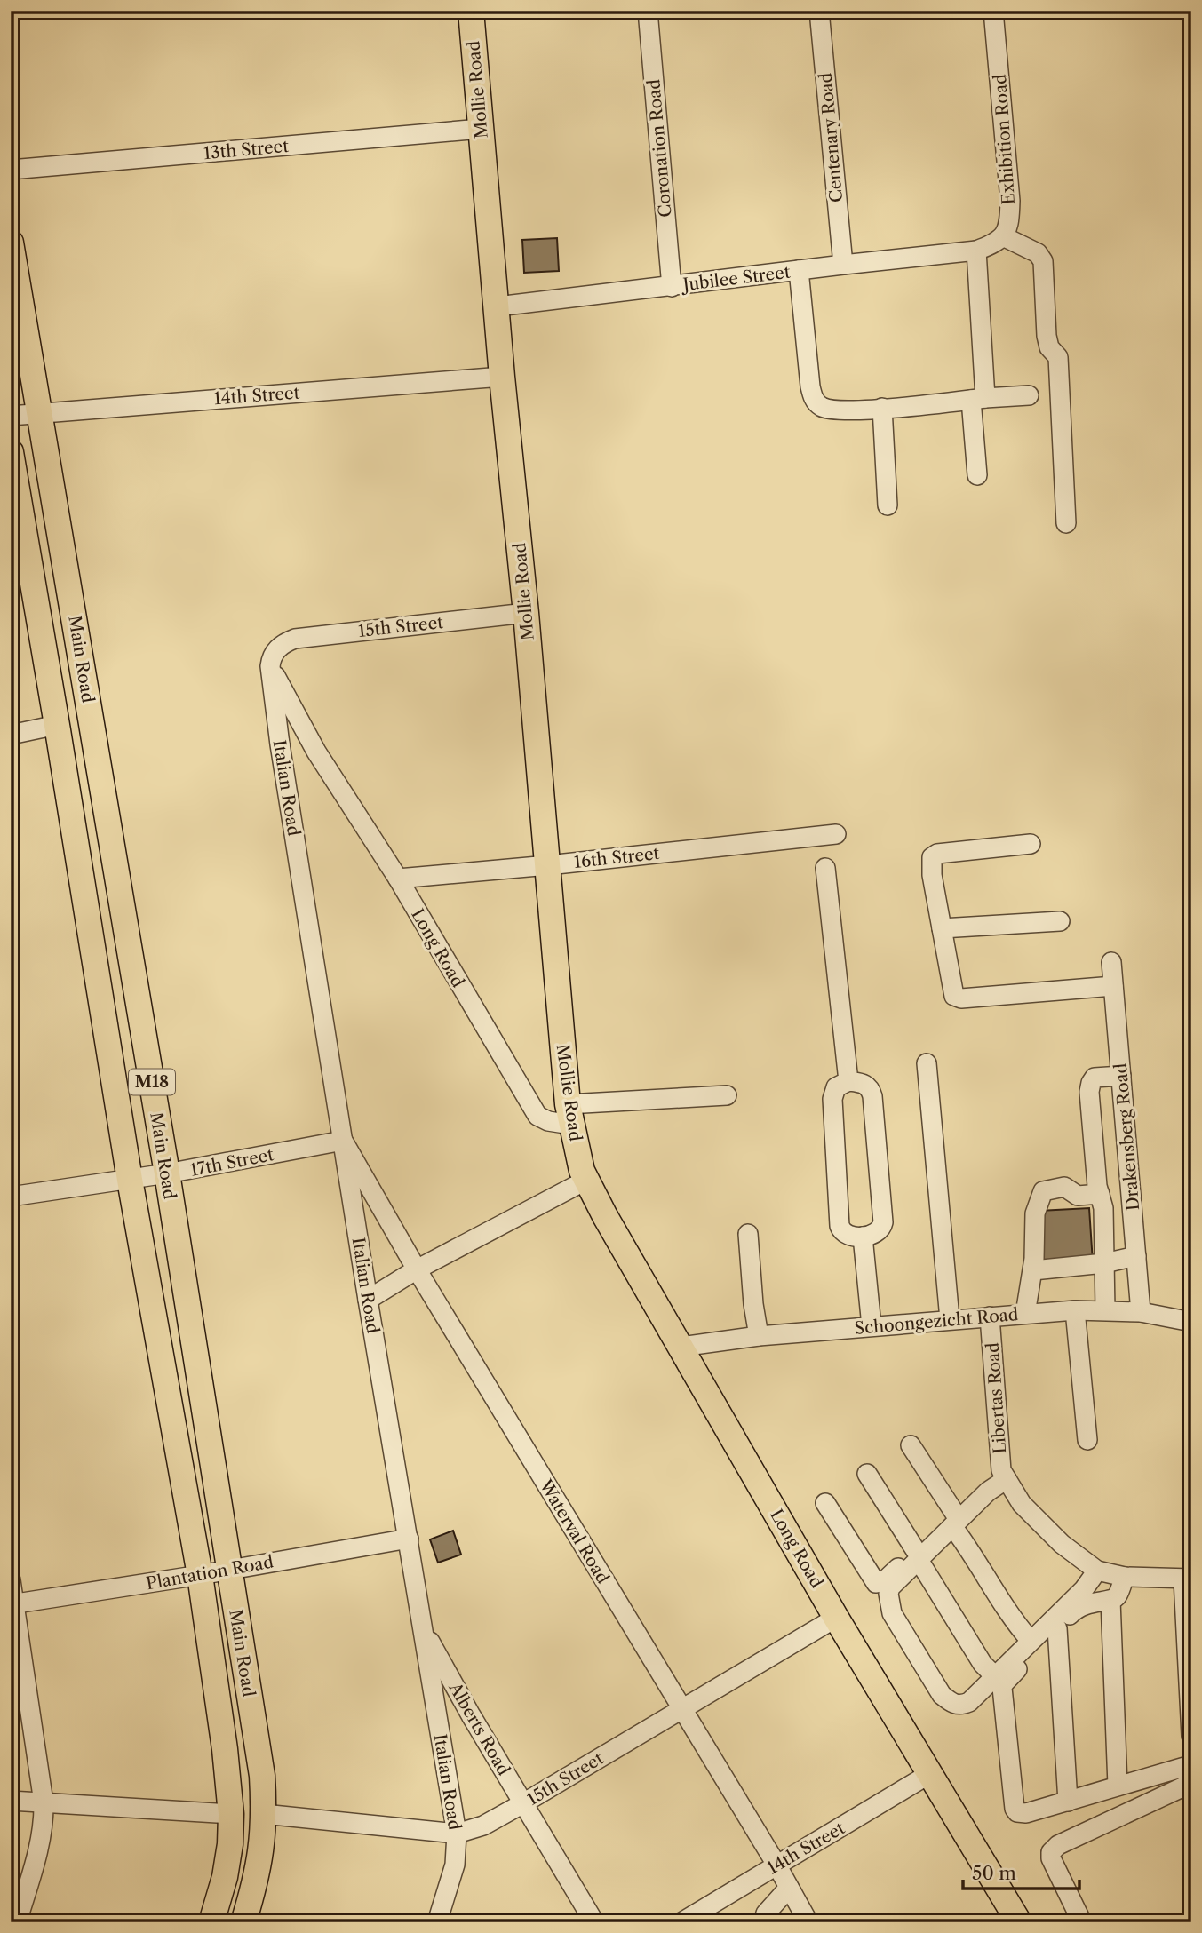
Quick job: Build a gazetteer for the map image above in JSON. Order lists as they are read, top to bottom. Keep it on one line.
{"streets":{"main road":["Mollie Road","Main Road","Long Road","M18"],"street":["Centenary Road","Exhibition Road","Coronation Road","13th Street","Jubilee Street","14th Street","15th Street","Italian Road","16th Street","Drakensberg Road","17th Street","Schoongezicht Road","Libertas Road","Waterval Road","Plantation Road","Alberts Road"]},"crossings":[["Mollie Road","13th Street"],["Mollie Road","Jubilee Street"],["Mollie Road","14th Street"],["Mollie Road","15th Street"],["Mollie Road","16th Street"],["Mollie Road","Long Road"],["Centenary Road","Jubilee Street"],["Coronation Road","Jubilee Street"],["14th Street","Main Road"],["14th Street","Long Road"],["14th Street","Waterval Road"],["15th Street","Main Road"],["15th Street","Italian Road"],["15th Street","Long Road"],["15th Street","Waterval Road"],["15th Street","Alberts Road"],["Main Road","17th Street"],["Main Road","Plantation Road"],["Italian Road","Long Road"],["Italian Road","17th Street"],["Italian Road","Waterval Road"],["Italian Road","Plantation Road"],["Italian Road","Alberts Road"],["16th Street","Long Road"],["Long Road","Schoongezicht Road"],["Drakensberg Road","Schoongezicht Road"],["17th Street","Waterval Road"],["Schoongezicht Road","Libertas Road"]],"scale_bar":"50 m"}
